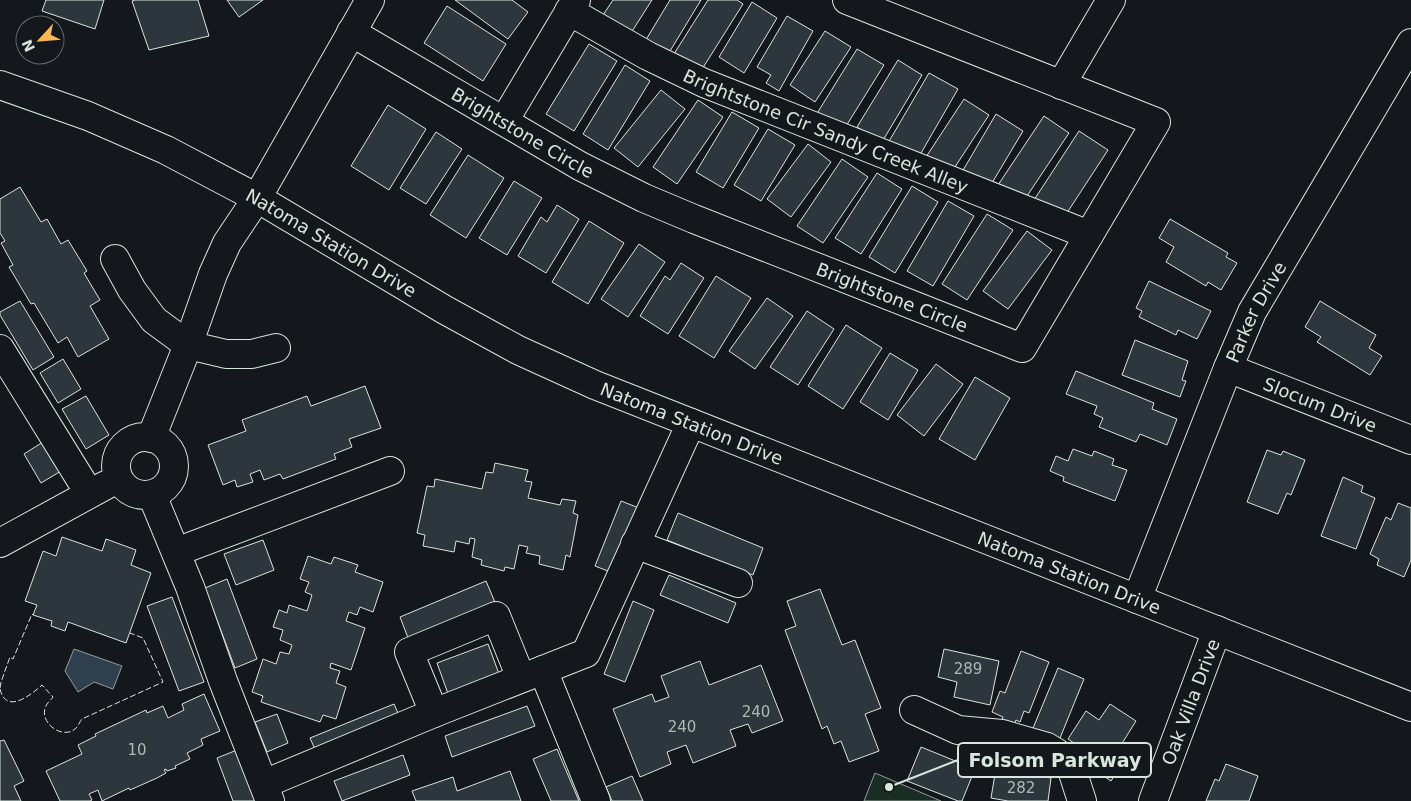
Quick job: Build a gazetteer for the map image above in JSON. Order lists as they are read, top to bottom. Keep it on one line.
{"streets":{"street":["Brightstone Cir Sandy Creek Alley","Brightstone Circle","Natoma Station Drive","Parker Drive","Slocum Drive","Oak Villa Drive"]},"crossings":[["Brightstone Cir Sandy Creek Alley","Brightstone Circle"],["Natoma Station Drive","Parker Drive"],["Natoma Station Drive","Oak Villa Drive"],["Parker Drive","Slocum Drive"]],"places":["Folsom Parkway"],"house_numbers":["289","240","240","10","282"],"north":"bottom left"}
